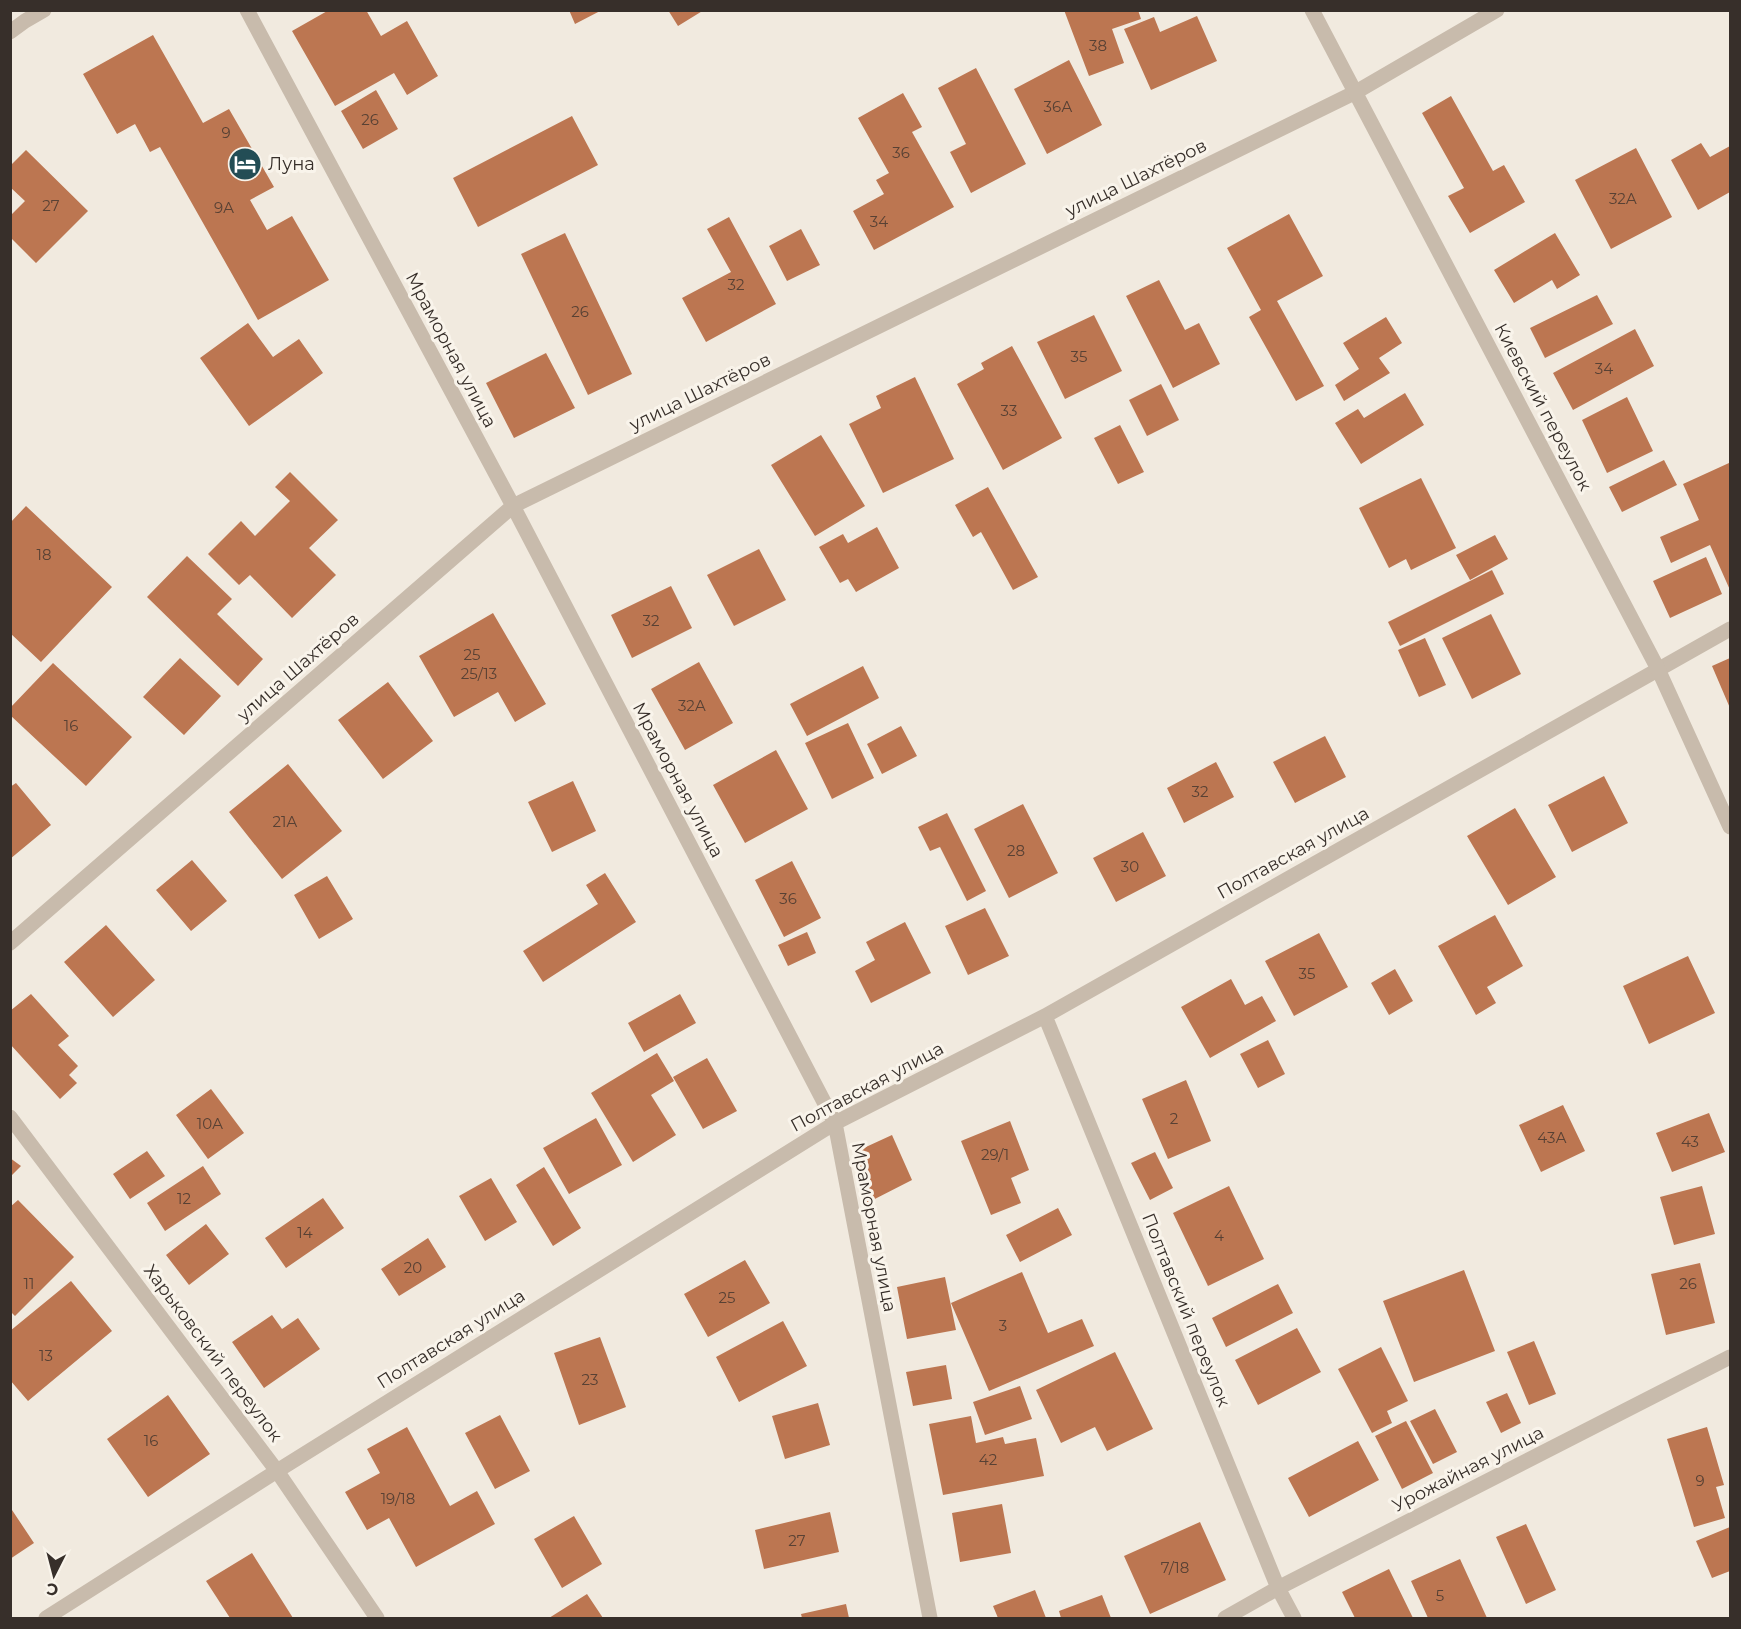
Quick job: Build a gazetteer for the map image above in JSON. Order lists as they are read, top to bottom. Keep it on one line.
{"streets":{"street":["улица Шахтёров","Мраморная улица","Киевский переулок","Полтавская улица","Полтавский переулок","Харьковский переулок","Урожайная улица"]},"crossings":[["улица Шахтёров","Мраморная улица"],["улица Шахтёров","Киевский переулок"],["Мраморная улица","Полтавская улица"],["Киевский переулок","Полтавская улица"],["Полтавская улица","Полтавский переулок"],["Полтавская улица","Харьковский переулок"],["Полтавский переулок","Урожайная улица"]],"places":{"hotel":["Луна"]},"house_numbers":["38","36А","26","9","36","32А","27","9А","34","32","26","35","34","33","18","32","25","25/13","32А","16","32","21А","28","30","36","35","2","10А","43А","43","29/1","12","14","4","20","11","26","25","3","13","23","16","42","9","19/18","27","7/18","5"],"north":"bottom"}
